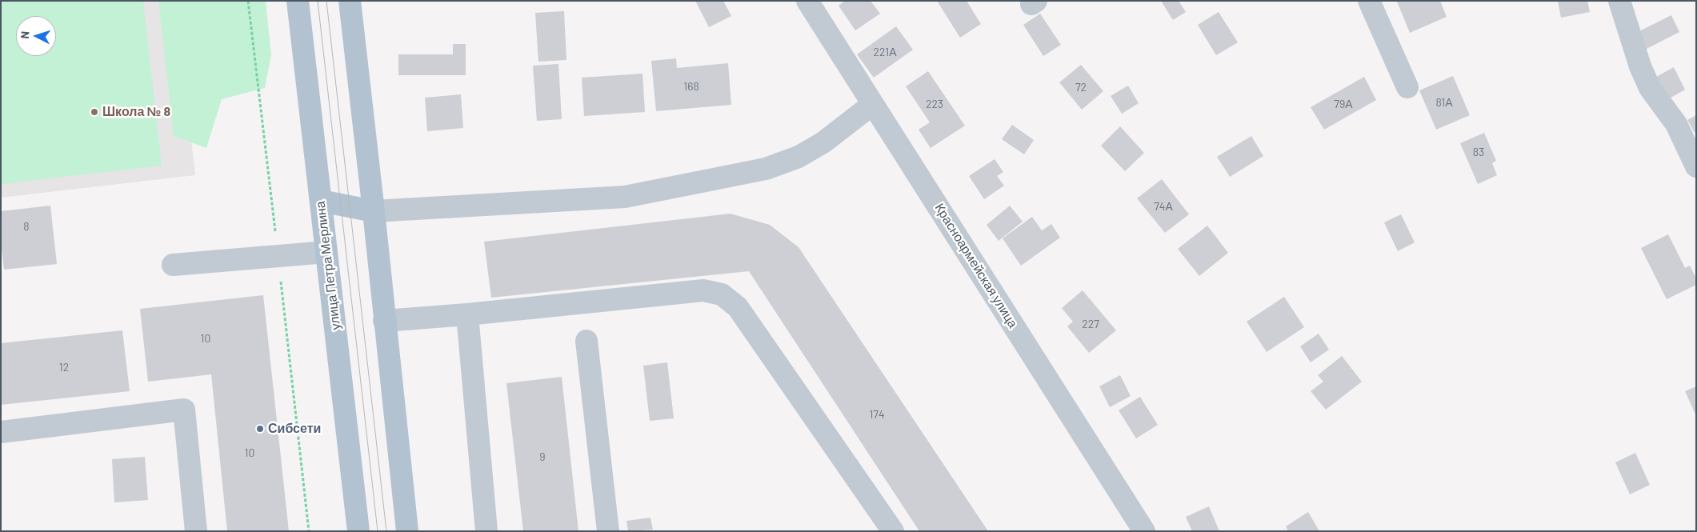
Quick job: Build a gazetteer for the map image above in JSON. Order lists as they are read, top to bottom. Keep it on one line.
{"streets":{"main road":["улица Петра Мерлина"],"street":["Красноармейская улица"]},"places":["Школа № 8","Сибсети"],"house_numbers":["221А","168","72","81А","223","79А","83","74А","8","227","10","12","174","10","9"],"north":"left"}
